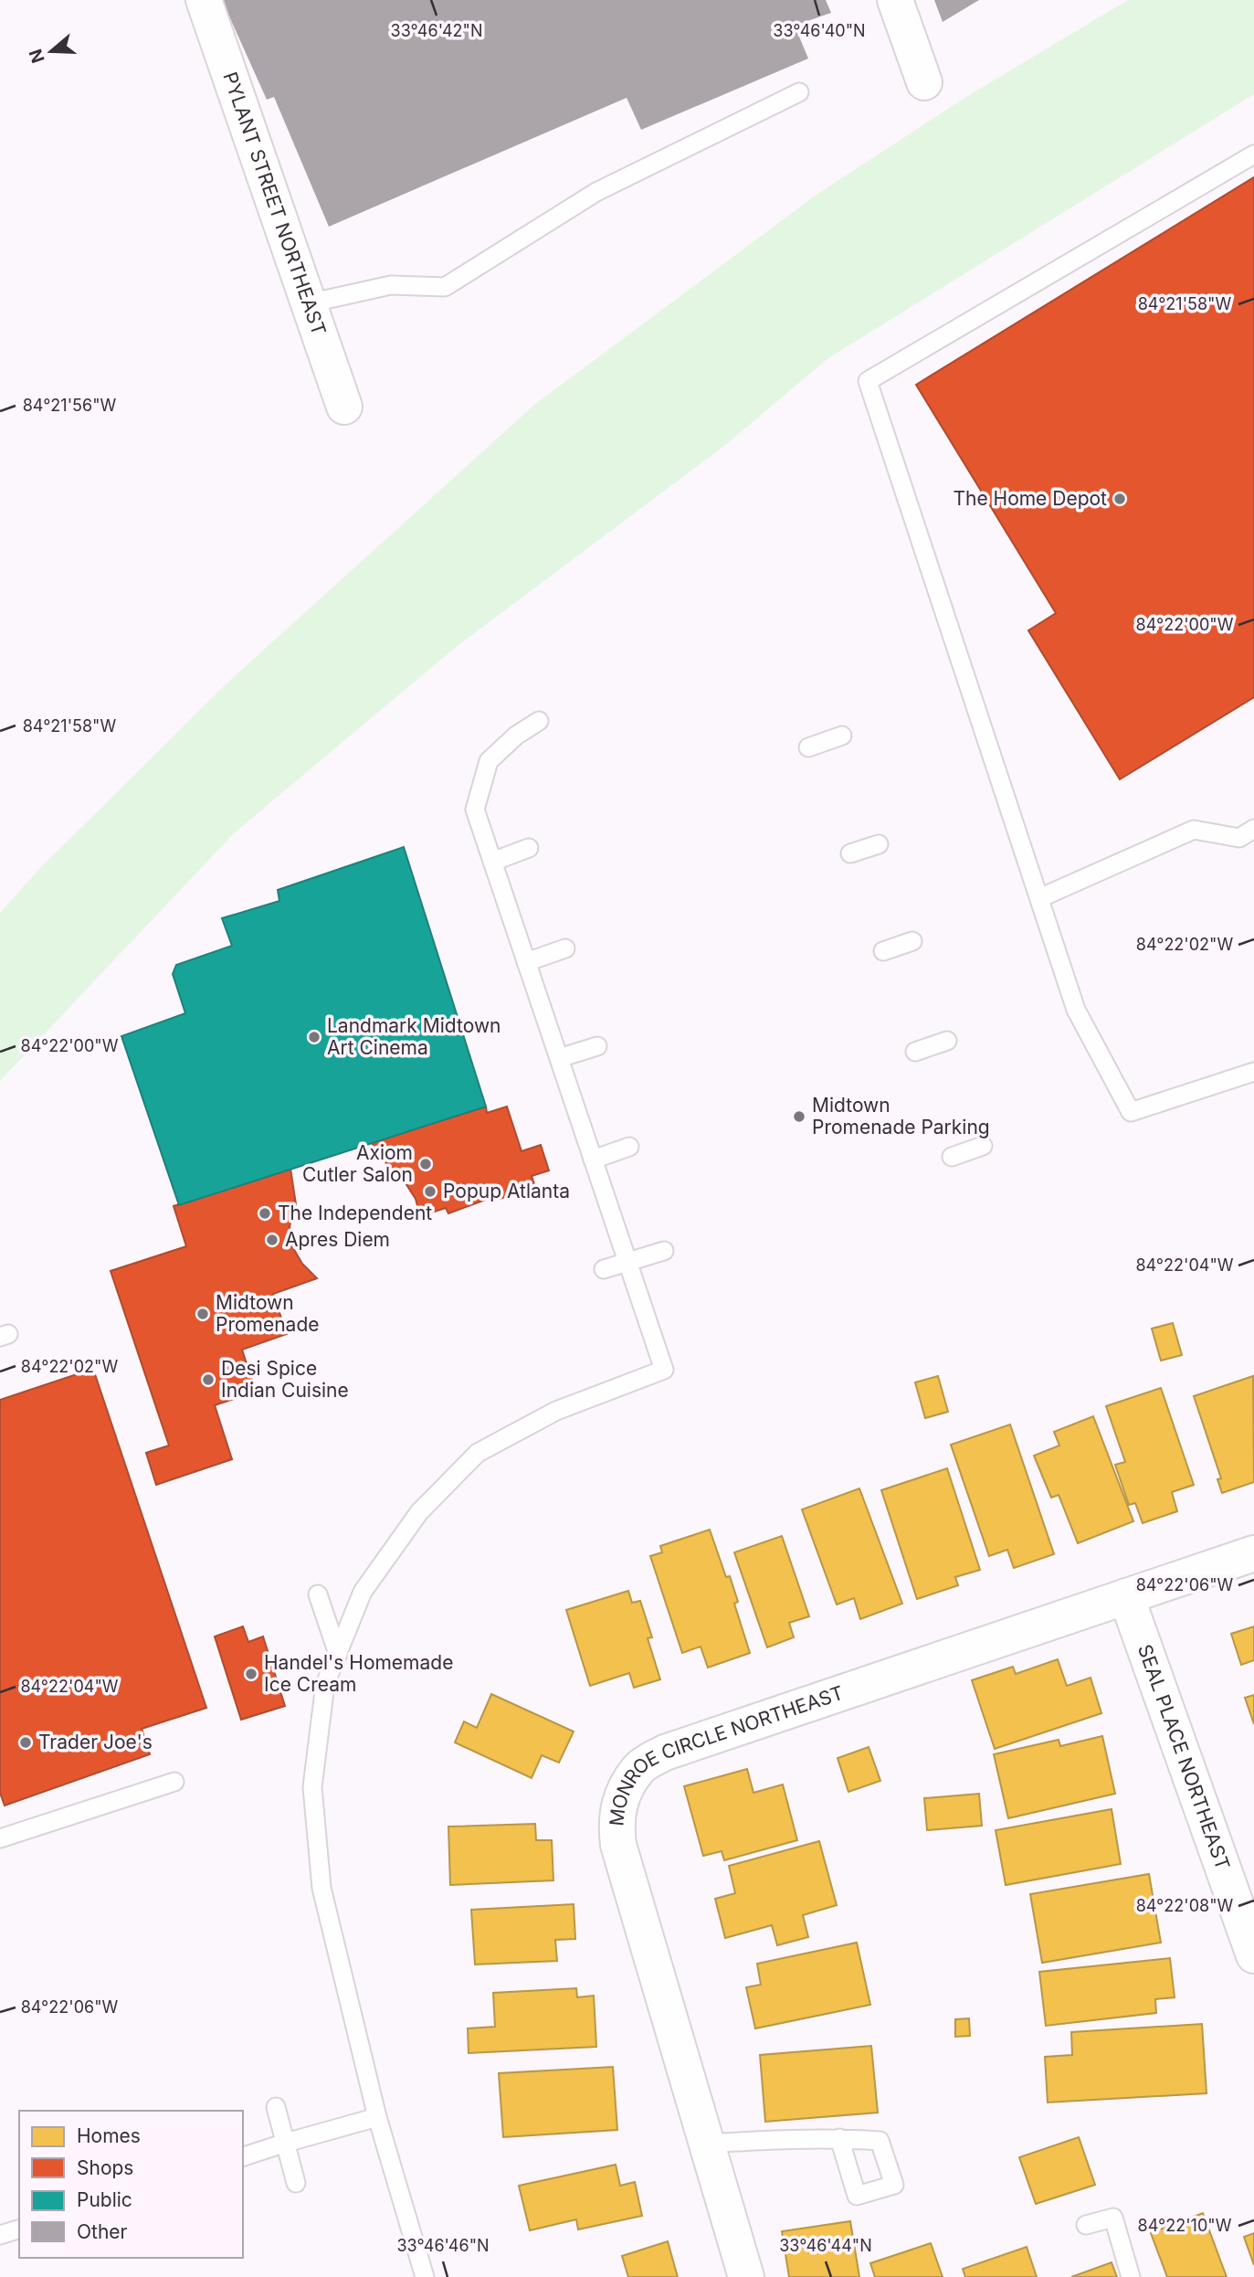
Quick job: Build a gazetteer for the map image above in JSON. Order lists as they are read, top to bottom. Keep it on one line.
{"streets":{"street":["PYLANT STREET NORTHEAST","SEAL PLACE NORTHEAST","MONROE CIRCLE NORTHEAST"]},"crossings":[["SEAL PLACE NORTHEAST","MONROE CIRCLE NORTHEAST"]],"places":["The Home Depot","Landmark Midtown Art Cinema","Midtown Promenade Parking","Axiom Cutler Salon","Popup Atlanta","The Independent","Apres Diem","Midtown Promenade","Desi Spice Indian Cuisine","Handel's Homemade Ice Cream","Trader Joe's"],"legend":["Homes","Shops","Public","Other"],"north":"left","coordinates":["33°46'42\"N","33°46'40\"N","84°21'58\"W","84°21'56\"W","84°22'00\"W","84°22'02\"W","84°22'04\"W","84°22'06\"W","84°22'08\"W","84°22'10\"W","33°46'46\"N","33°46'44\"N"]}
